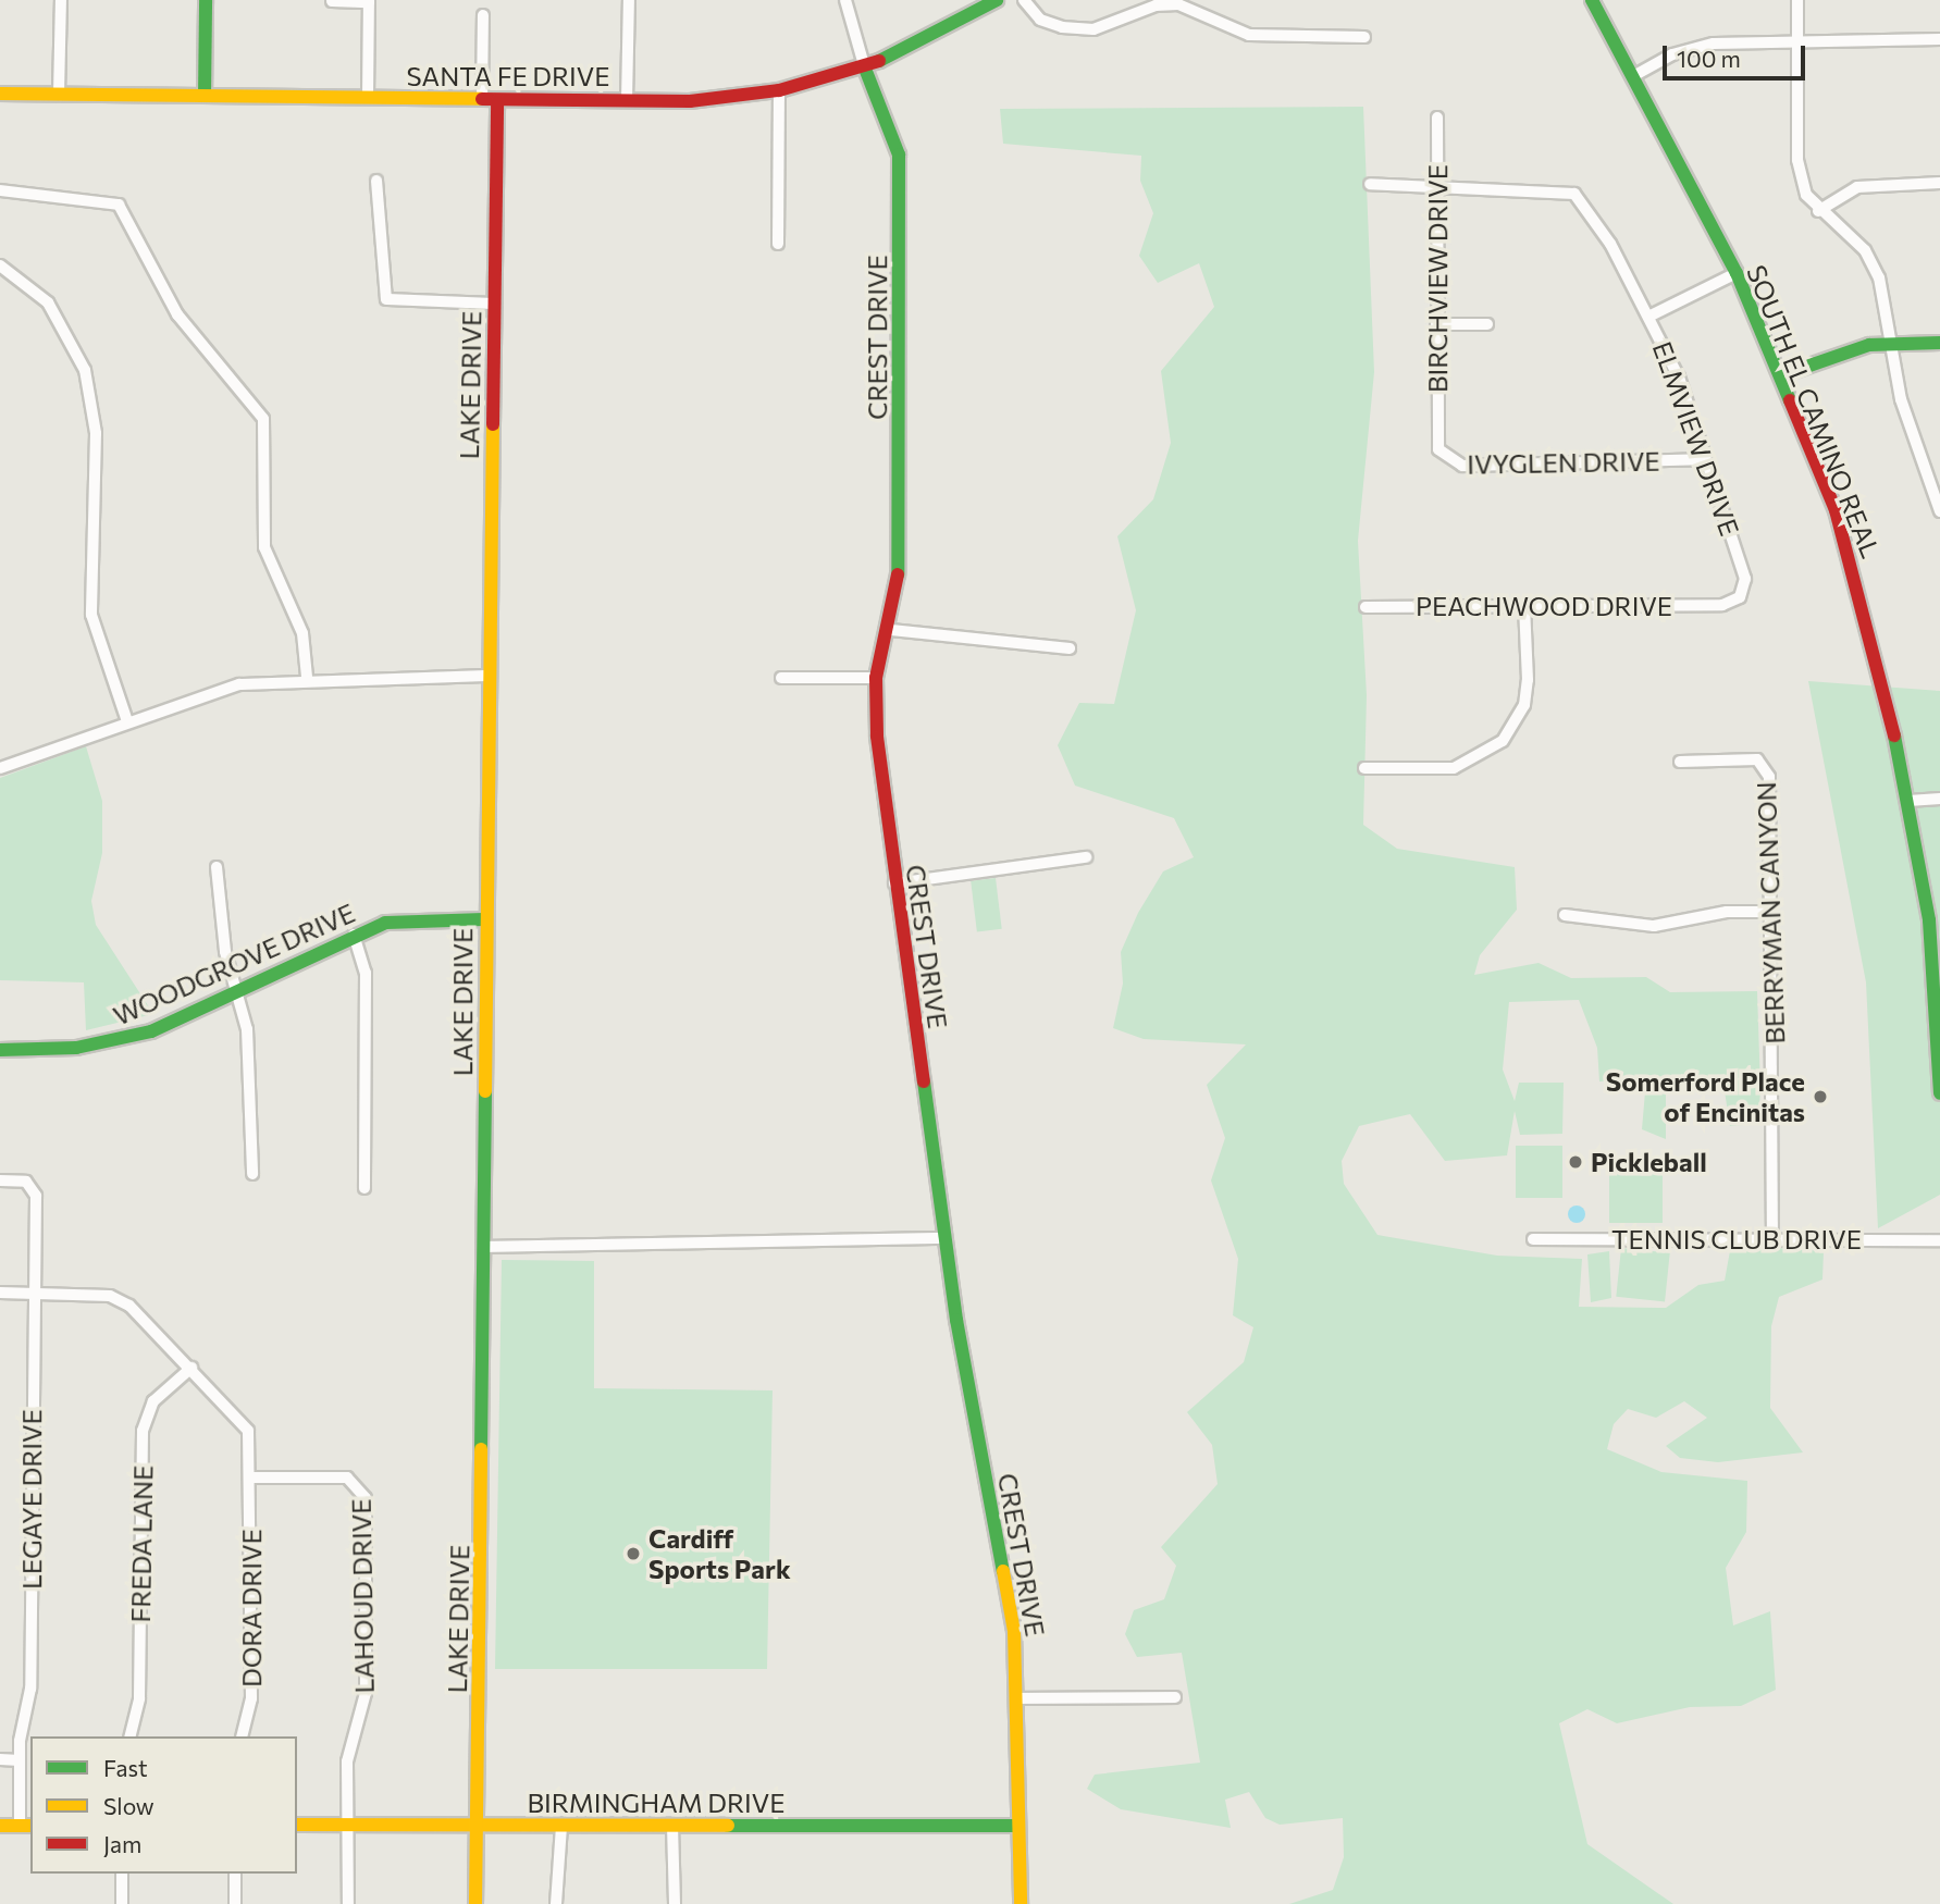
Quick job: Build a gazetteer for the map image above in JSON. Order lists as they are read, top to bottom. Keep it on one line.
{"streets":{"main road":["SANTA FE DRIVE","CREST DRIVE","LAKE DRIVE","SOUTH EL CAMINO REAL","WOODGROVE DRIVE","BIRMINGHAM DRIVE"],"street":["BIRCHVIEW DRIVE","ELMVIEW DRIVE","IVYGLEN DRIVE","PEACHWOOD DRIVE","BERRYMAN CANYON","TENNIS CLUB DRIVE","LEGAYE DRIVE","FREDA LANE","LAHOUD DRIVE","DORA DRIVE"]},"crossings":[["SANTA FE DRIVE","CREST DRIVE"],["SANTA FE DRIVE","LAKE DRIVE"],["BIRCHVIEW DRIVE","ELMVIEW DRIVE"],["BIRCHVIEW DRIVE","IVYGLEN DRIVE"],["CREST DRIVE","BIRMINGHAM DRIVE"],["LAKE DRIVE","WOODGROVE DRIVE"],["LAKE DRIVE","BIRMINGHAM DRIVE"],["ELMVIEW DRIVE","IVYGLEN DRIVE"],["ELMVIEW DRIVE","PEACHWOOD DRIVE"],["BERRYMAN CANYON","TENNIS CLUB DRIVE"],["LEGAYE DRIVE","DORA DRIVE"],["FREDA LANE","DORA DRIVE"],["LAHOUD DRIVE","DORA DRIVE"],["LAHOUD DRIVE","BIRMINGHAM DRIVE"]],"places":["Somerford Place of Encinitas","Pickleball","Cardiff Sports Park"],"legend":["Fast","Slow","Jam"],"scale_bar":"100 m"}
